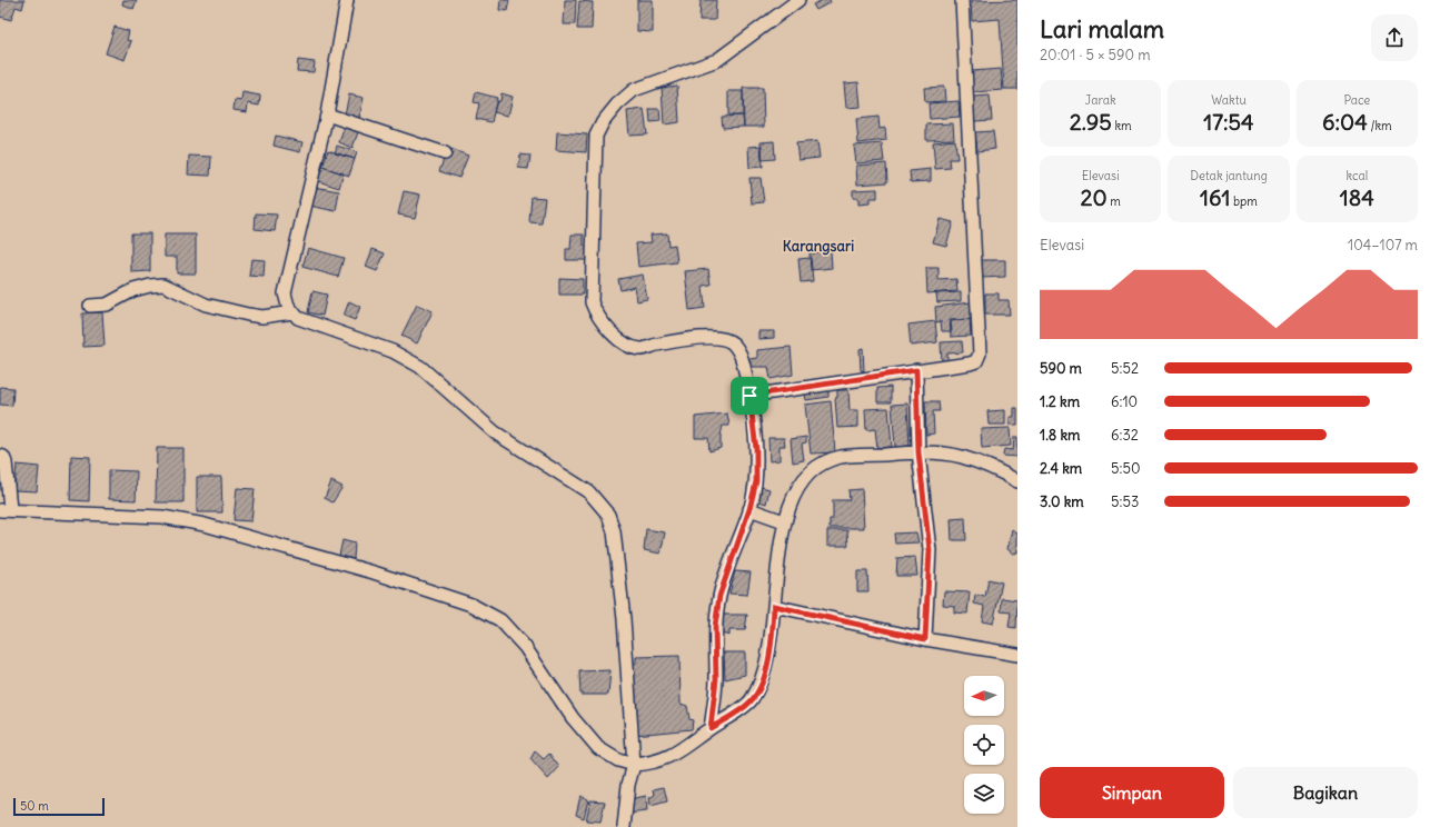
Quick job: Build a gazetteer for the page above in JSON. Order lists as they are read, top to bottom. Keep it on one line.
{"districts":["Karangsari"],"scale_bar":"50 m","north":"left","page":{"heading":["Lari malam","20:01 · 5 × 590 m"],"stats":[["Jarak","2.95 km"],["Waktu","17:54"],["Pace","6:04 /km"],["Elevasi","20 m"],["Detak jantung","161 bpm"],["kcal","184"]],"chart":["Elevasi","104–107 m"],"list":[{"name":"590 m","note":"5:52"},{"name":"1.2 km","note":"6:10"},{"name":"1.8 km","note":"6:32"},{"name":"2.4 km","note":"5:50"},{"name":"3.0 km","note":"5:53"}],"buttons":["Simpan","Bagikan"],"scale":"50 m"}}
